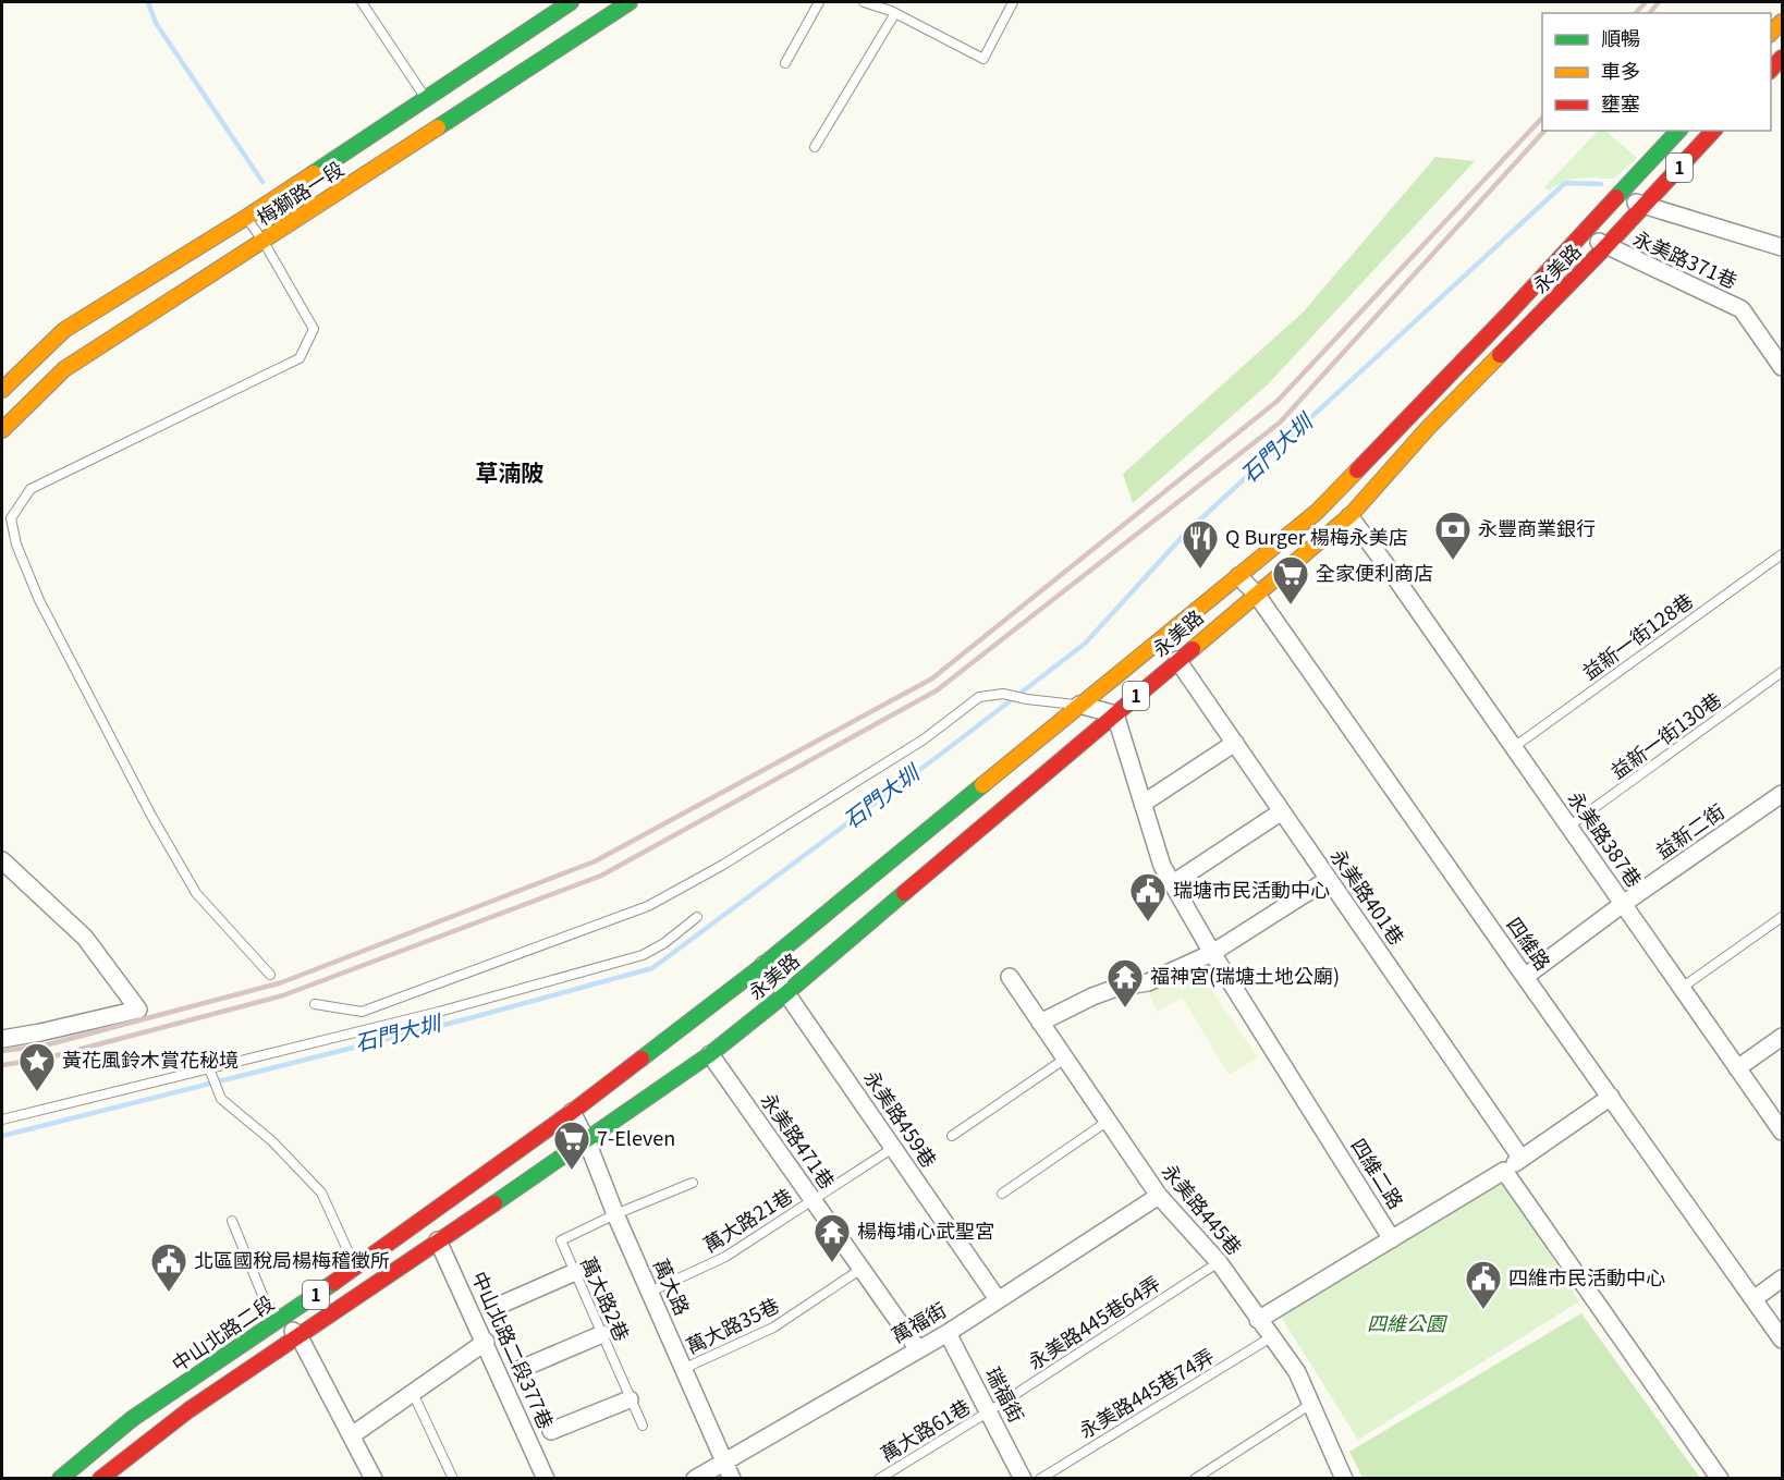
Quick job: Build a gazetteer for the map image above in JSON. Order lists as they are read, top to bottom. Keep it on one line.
{"streets":{"main road":["1","梅獅路一段","永美路","中山北路二段"],"street":["永美路371巷","益新二街","永美路387巷","永美路401巷","四維路","永美路459巷","永美路471巷","四維二路","永美路445巷","萬大路","萬福街","中山北路二段377巷","瑞福街"],"lane":["益新一街128巷","益新一街130巷","萬大路21巷","萬大路2巷","永美路445巷64弄","萬大路35巷","永美路445巷74弄","萬大路61巷"]},"crossings":[["1","永美路"],["1","萬大路"],["1","中山北路二段377巷"],["永美路371巷","永美路"],["永美路","永美路387巷"],["永美路","永美路401巷"],["永美路","四維路"],["永美路","永美路459巷"],["永美路","永美路471巷"],["永美路","四維二路"],["永美路","萬大路"],["永美路","中山北路二段"],["益新一街128巷","永美路387巷"],["益新一街130巷","永美路387巷"],["益新二街","永美路387巷"],["益新二街","四維路"],["永美路401巷","四維二路"],["四維路","四維二路"],["永美路459巷","萬大路21巷"],["永美路459巷","萬福街"],["永美路471巷","萬大路21巷"],["永美路471巷","萬福街"],["永美路471巷","萬大路35巷"],["永美路445巷","萬福街"],["永美路445巷","永美路445巷64弄"],["永美路445巷","永美路445巷74弄"],["萬大路21巷","萬大路"],["萬大路","萬大路2巷"],["萬大路","萬福街"],["萬大路","萬大路35巷"],["萬大路","中山北路二段"],["萬福街","瑞福街"],["永美路445巷64弄","瑞福街"],["永美路445巷64弄","萬大路61巷"],["瑞福街","萬大路61巷"]],"districts":["草湳陂"],"water":["石門大圳"],"parks":["四維公園"],"places":{"bank":["永豐商業銀行"],"restaurant":["Q Burger 楊梅永美店"],"supermarket":["全家便利商店","7-Eleven"],"public building":["瑞塘市民活動中心","北區國稅局楊梅稽徵所","四維市民活動中心"],"temple":["福神宮(瑞塘土地公廟)","楊梅埔心武聖宮"],"place":["黃花風鈴木賞花秘境"]},"legend":["順暢","車多","壅塞"]}
